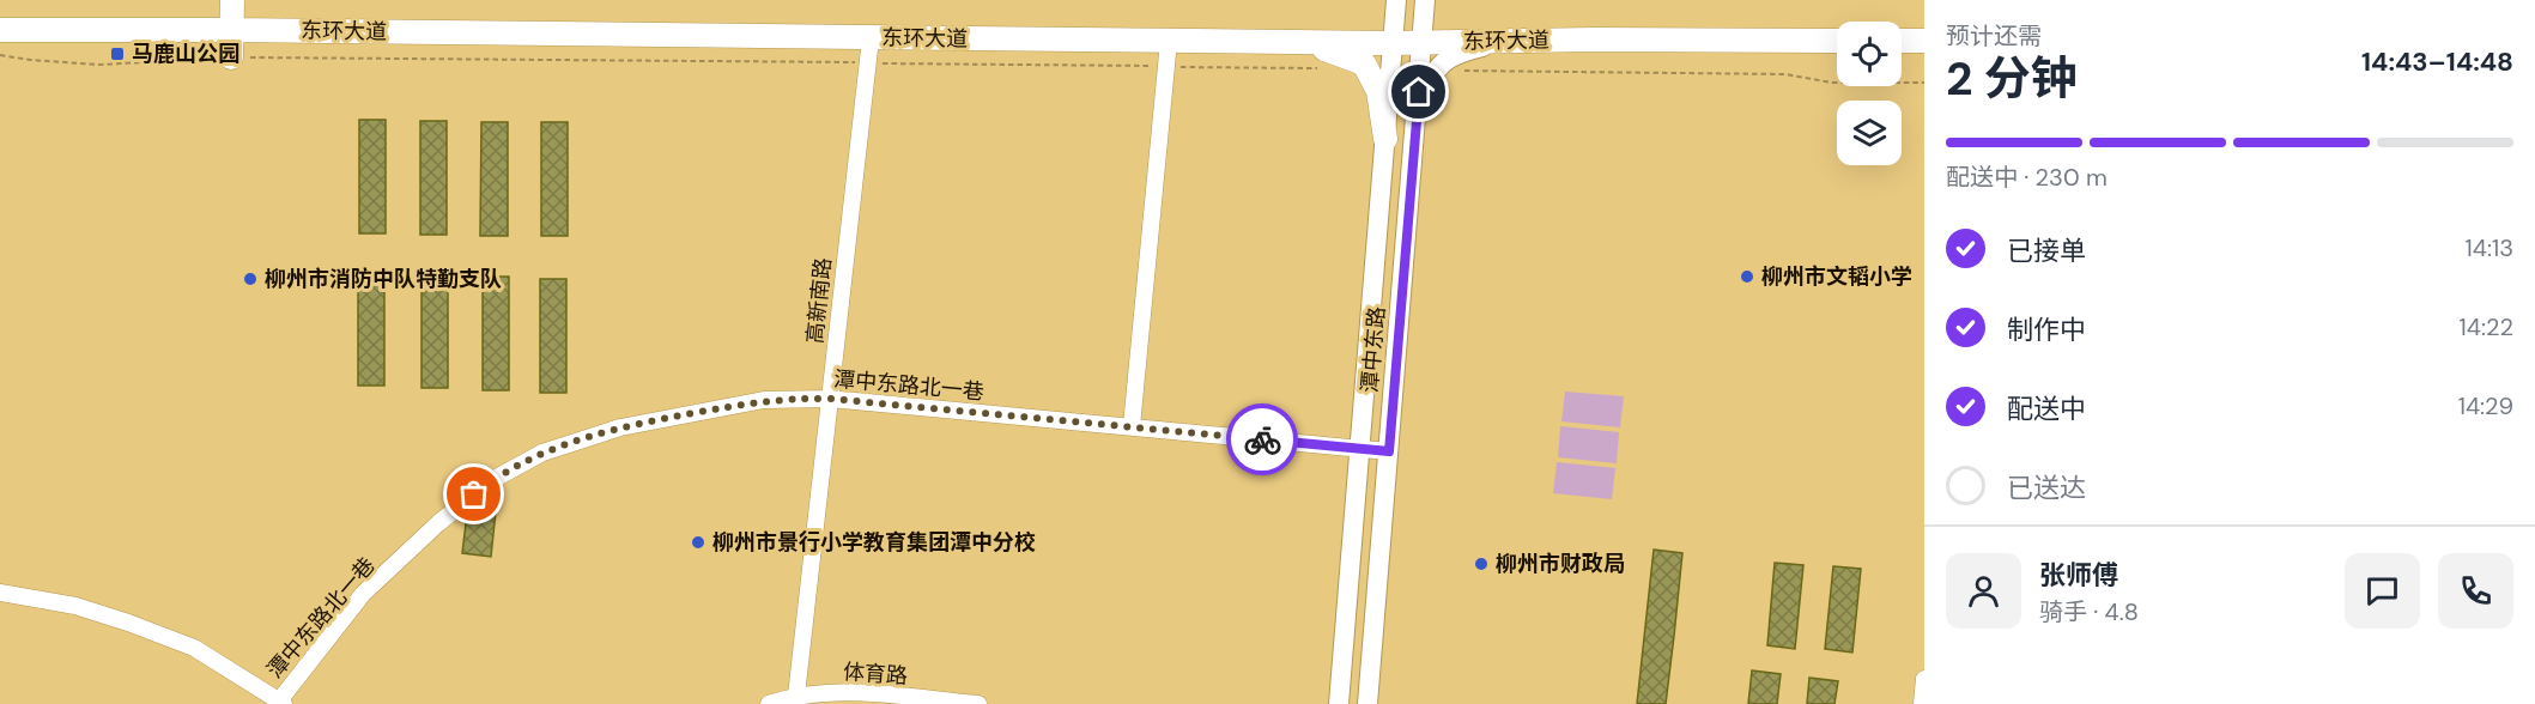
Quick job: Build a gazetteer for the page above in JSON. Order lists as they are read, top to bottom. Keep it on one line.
{"streets":{"highway":["东环大道"],"main road":["潭中东路"],"street":["高新南路","潭中东路北一巷","体育路"]},"crossings":[["东环大道","高新南路"],["东环大道","潭中东路"],["高新南路","潭中东路北一巷"],["高新南路","体育路"],["潭中东路","潭中东路北一巷"]],"places":{"transit":["马鹿山公园"],"other":["柳州市文韬小学","柳州市消防中队特勤支队","柳州市景行小学教育集团潭中分校","柳州市财政局"]},"page":{"heading":["2 分钟","预计还需","14:43–14:48"],"panel":["张师傅","骑手 · 4.8"],"bar":"配送中 · 230 m","list":[["已接单","14:13"],["制作中","14:22"],["配送中","14:29"],"已送达"]}}
